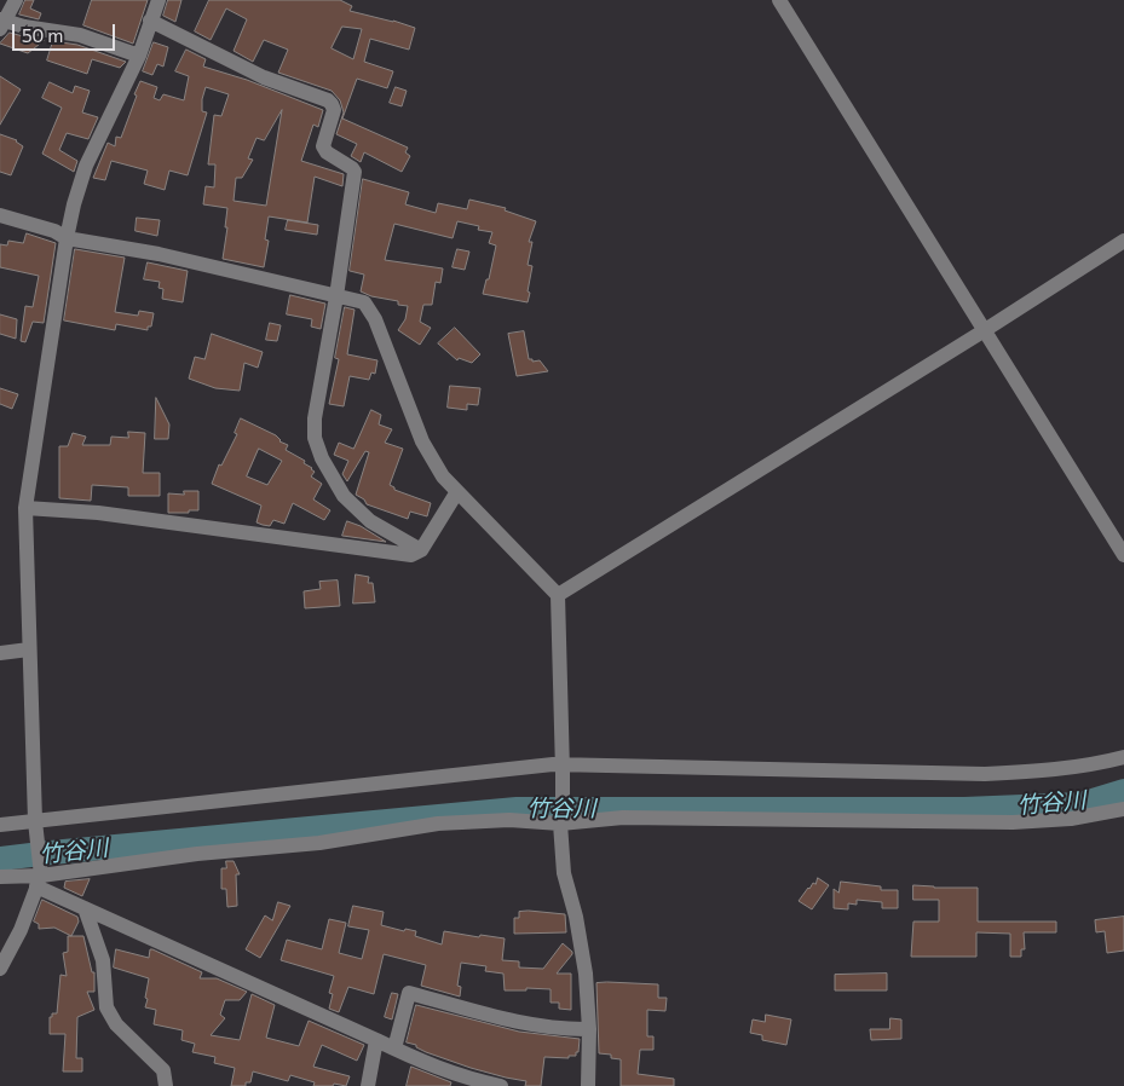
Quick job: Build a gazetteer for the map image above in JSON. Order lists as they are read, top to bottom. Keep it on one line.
{"water":["竹谷川"],"scale_bar":"50 m"}
